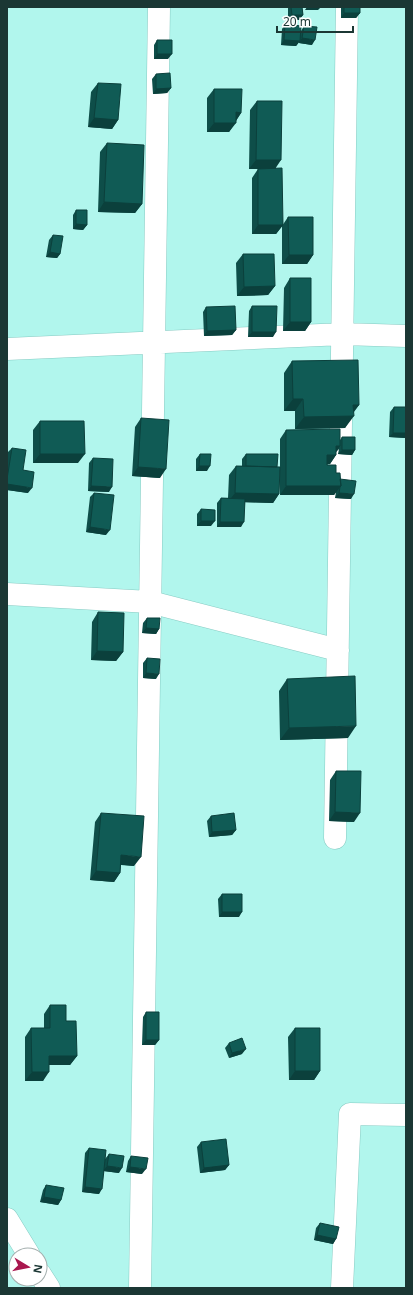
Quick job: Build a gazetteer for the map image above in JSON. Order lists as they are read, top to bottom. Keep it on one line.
{"scale_bar":"20 m","north":"right"}
